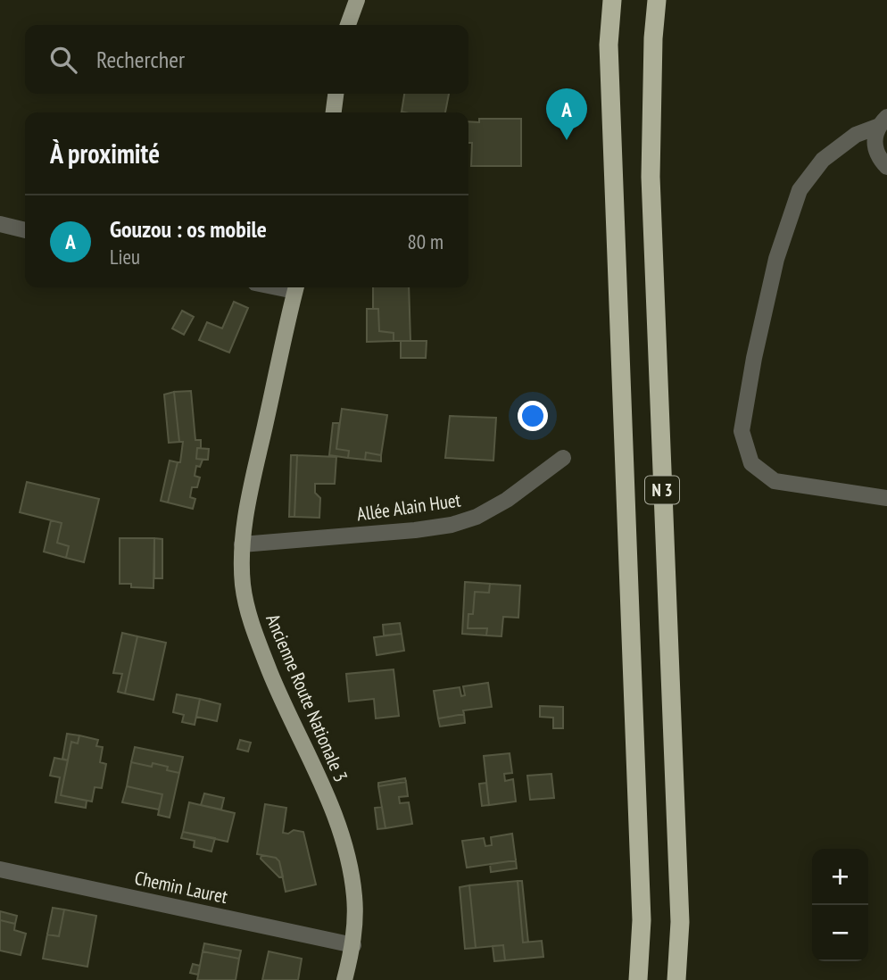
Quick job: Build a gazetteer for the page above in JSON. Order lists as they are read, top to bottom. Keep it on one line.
{"streets":{"highway":["N 3"],"main road":["Ancienne Route Nationale 3"],"street":["Allée Alain Huet","Chemin Lauret"]},"crossings":[["Allée Alain Huet","Ancienne Route Nationale 3"],["Ancienne Route Nationale 3","Chemin Lauret"]],"page":{"search":"Rechercher","pins":"A","heading":"À proximité","list":[{"mark":"A","name":"Gouzou : os mobile","note":"Lieu","value":"80 m"}],"map_buttons":["+","−"]}}
